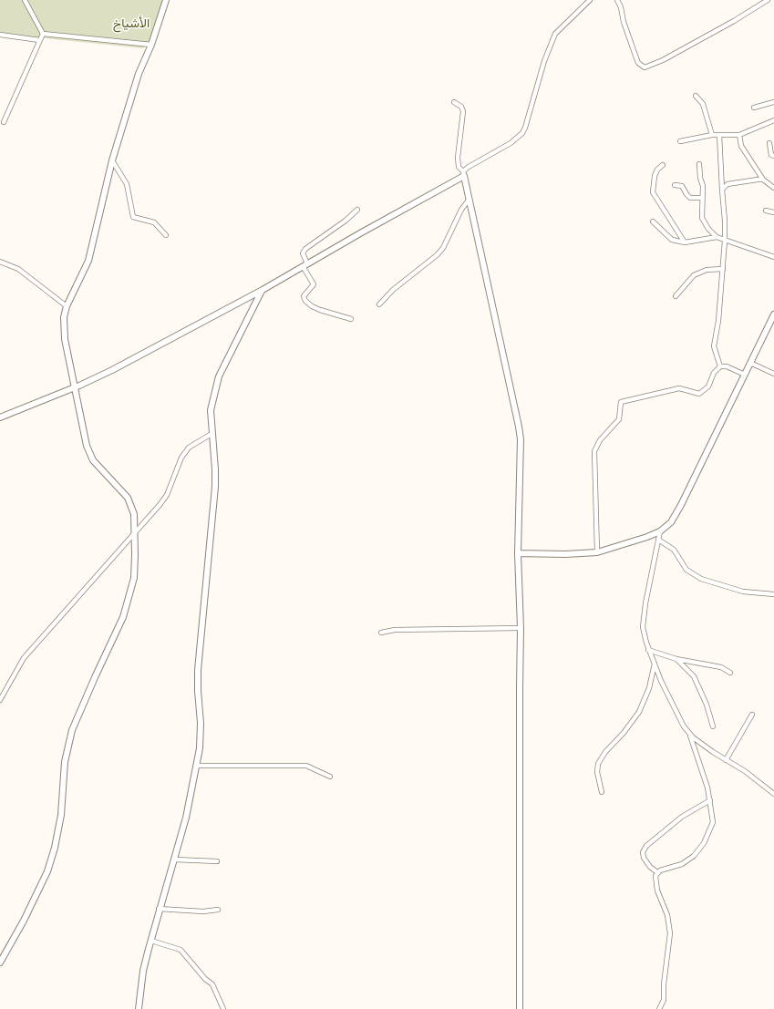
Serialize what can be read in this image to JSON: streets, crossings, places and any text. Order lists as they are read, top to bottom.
{
  "parks": ["الأشياخ"]
}
